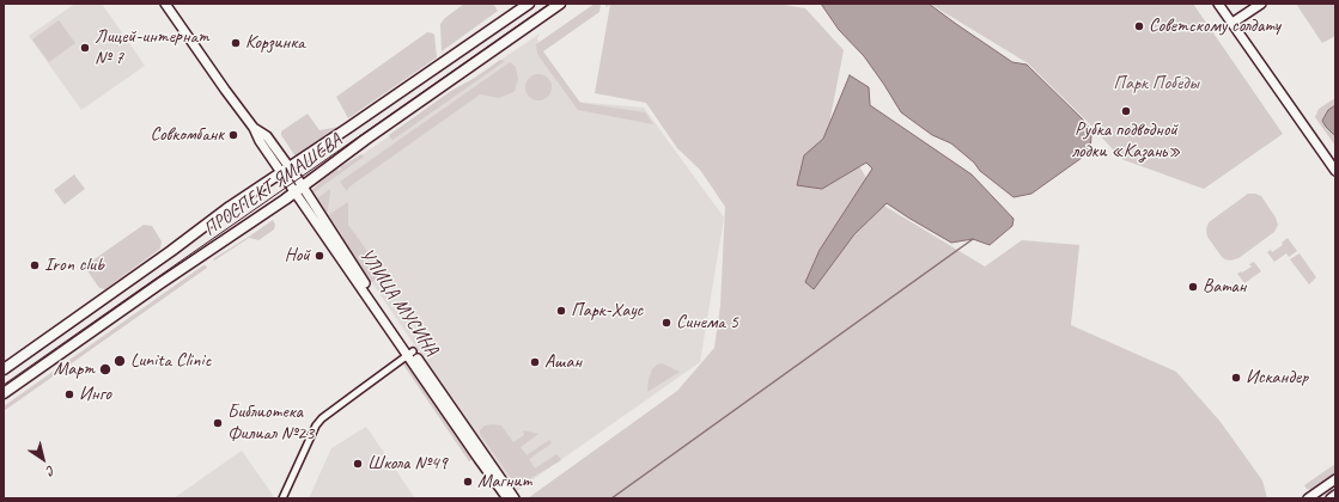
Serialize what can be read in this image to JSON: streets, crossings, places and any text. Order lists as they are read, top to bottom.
{
  "streets": {
    "main road": ["ПРОСПЕКТ ЯМАШЕВА"],
    "street": ["УЛИЦА МУСИНА"]
  },
  "crossings": [
    ["ПРОСПЕКТ ЯМАШЕВА", "УЛИЦА МУСИНА"]
  ],
  "parks": ["Парк Победы"],
  "places": [
    "Советскому солдату",
    "Корзинка",
    "Лицей-интернат № 7",
    "Рубка подводной лодки «Казань»",
    "Совкомбанк",
    "Ной",
    "Iron club",
    "Ватан",
    "Парк-Хаус",
    "Синема 5",
    "Lunita Clinic",
    "Ашан",
    "Март",
    "Искандер",
    "Инго",
    "Библиотека Филиал №23",
    "Школа №49",
    "Магнит"
  ],
  "north": "bottom right"
}
